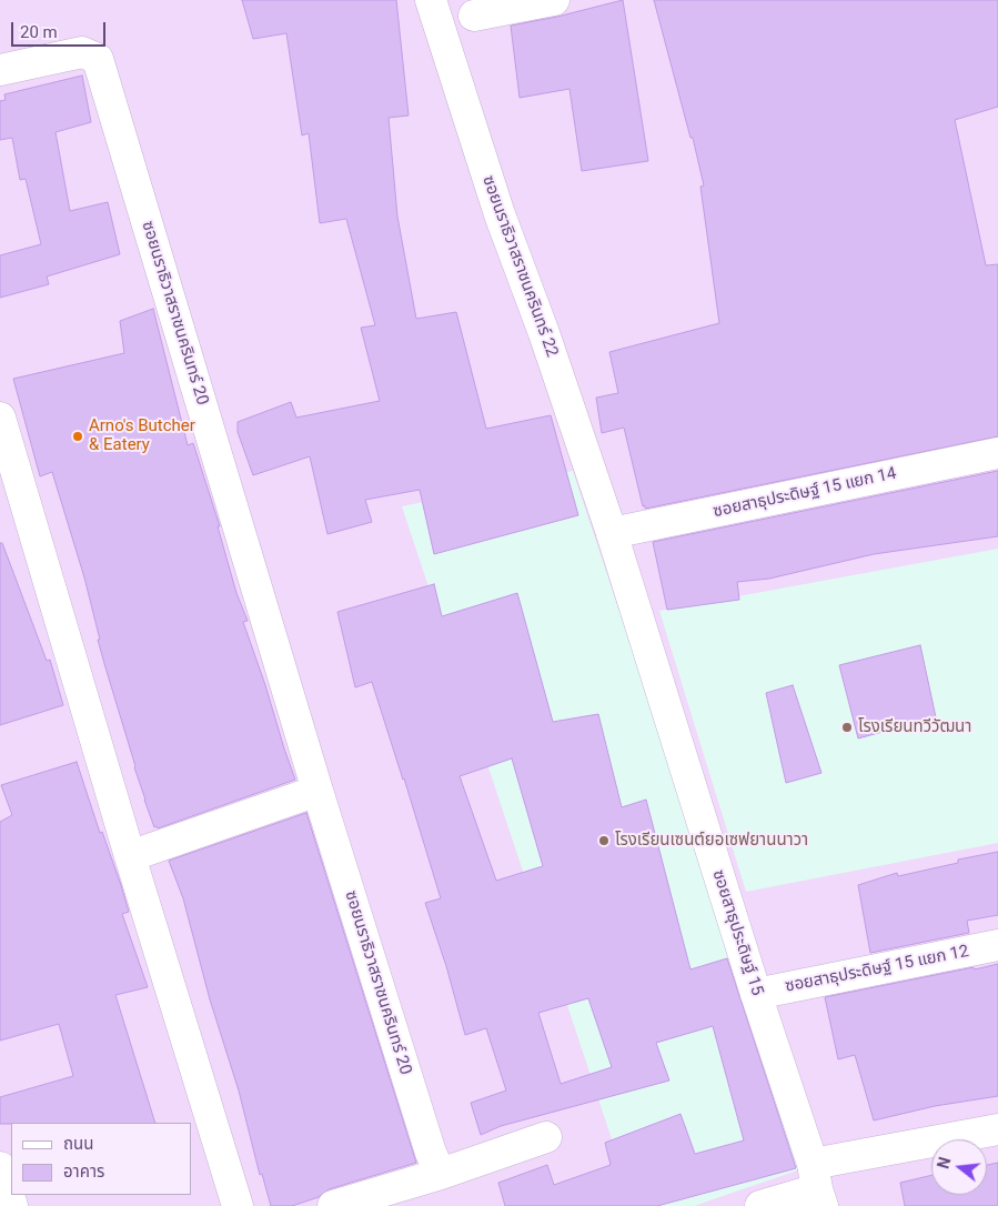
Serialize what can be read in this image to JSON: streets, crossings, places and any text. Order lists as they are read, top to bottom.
{
  "streets": {
    "street": [
      "ซอยนราธิวาสราชนครินทร์ 22",
      "ซอยนราธิวาสราชนครินทร์ 20",
      "ซอยสาธุประดิษฐ์ 15 แยก 14",
      "ซอยสาธุประดิษฐ์ 15",
      "ซอยสาธุประดิษฐ์ 15 แยก 12"
    ]
  },
  "crossings": [
    ["ซอยนราธิวาสราชนครินทร์ 22", "ซอยสาธุประดิษฐ์ 15 แยก 14"],
    ["ซอยนราธิวาสราชนครินทร์ 22", "ซอยสาธุประดิษฐ์ 15"],
    ["ซอยสาธุประดิษฐ์ 15 แยก 14", "ซอยสาธุประดิษฐ์ 15"],
    ["ซอยสาธุประดิษฐ์ 15", "ซอยสาธุประดิษฐ์ 15 แยก 12"]
  ],
  "places": ["Arno's Butcher & Eatery", "โรงเรียนทวีวัฒนา", "โรงเรียนเซนต์ยอเซฟยานนาวา"],
  "legend": ["ถนน", "อาคาร"],
  "scale_bar": "20 m",
  "north": "left"
}
